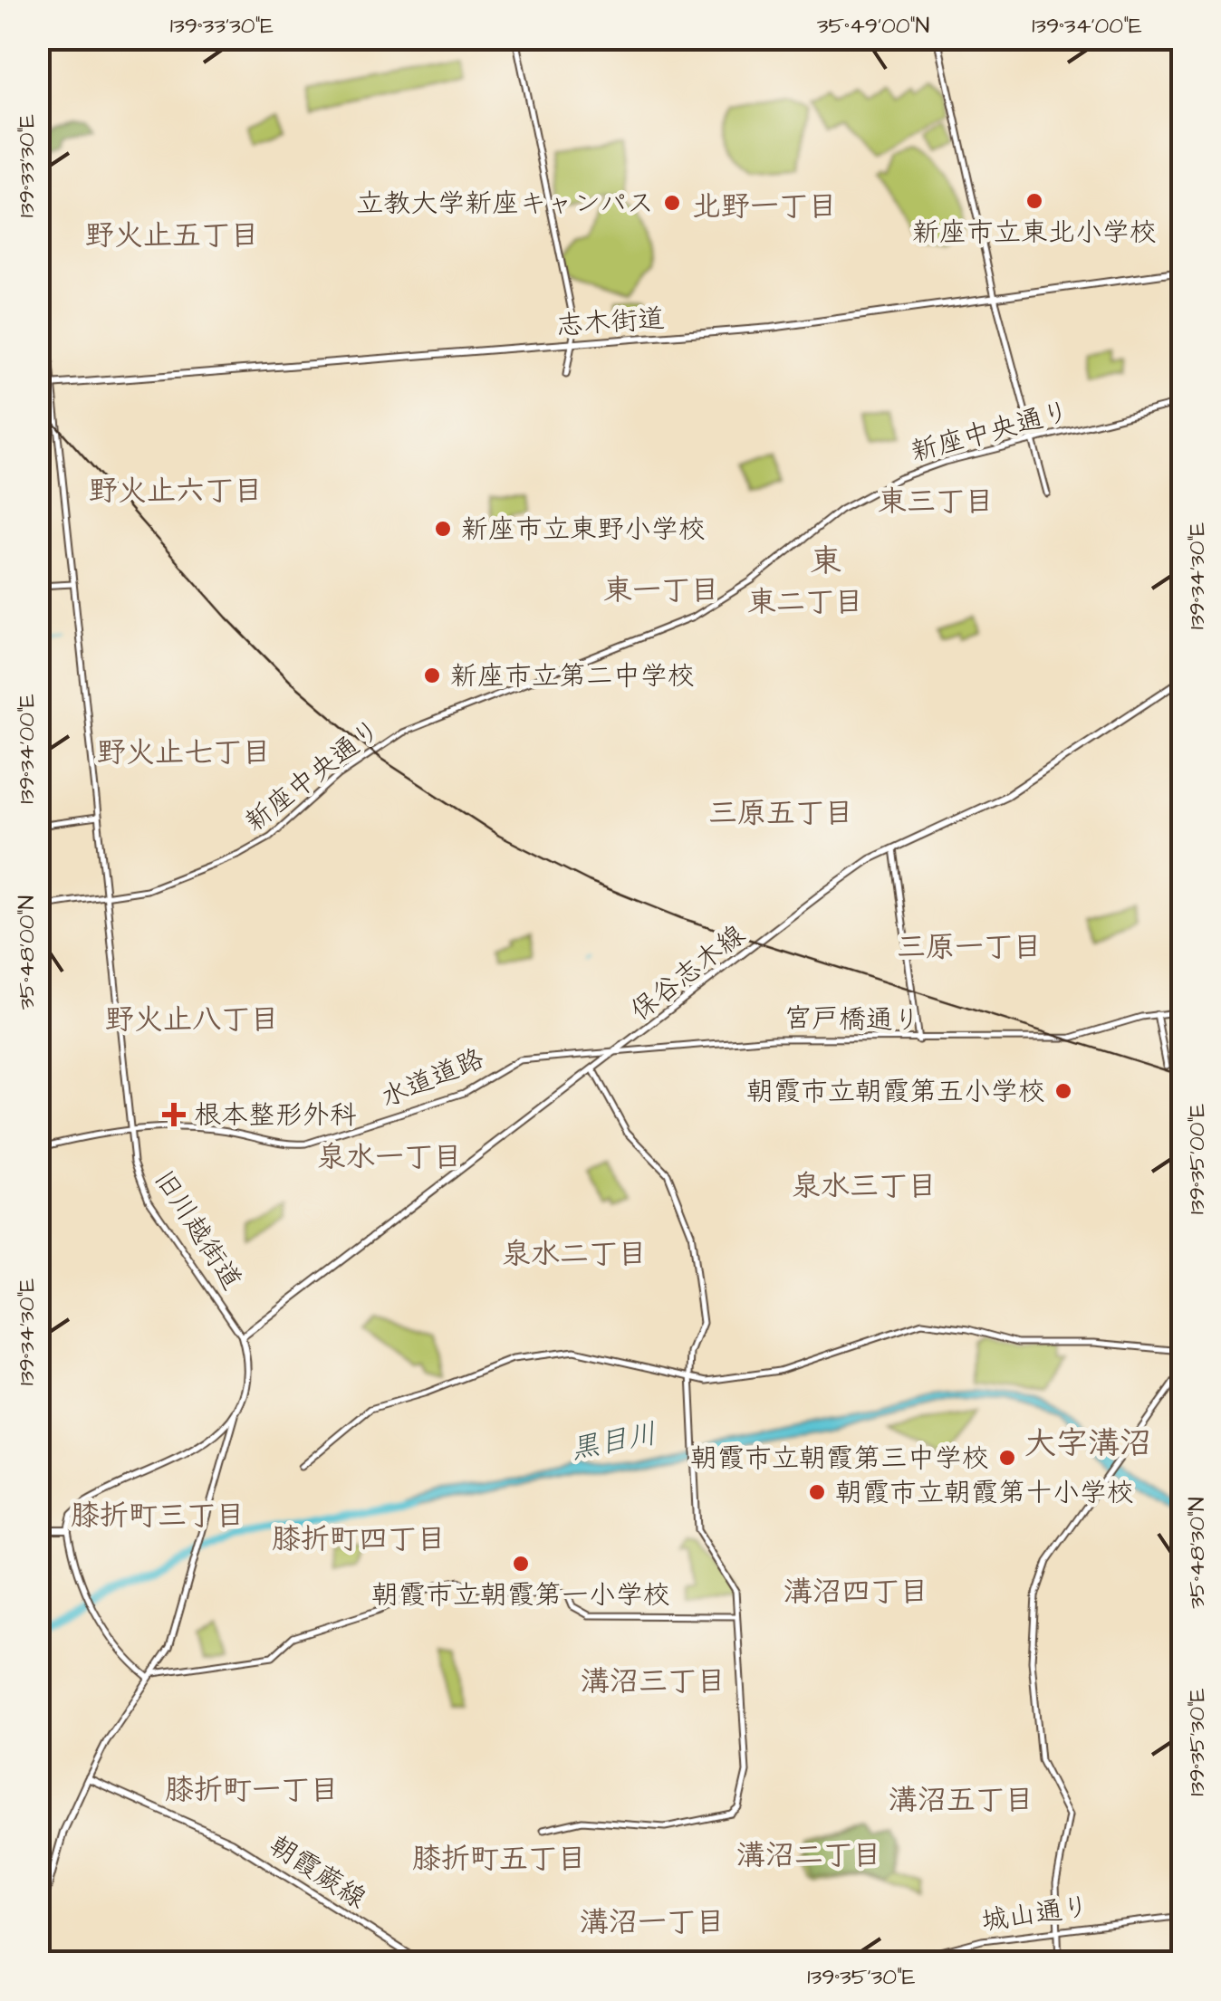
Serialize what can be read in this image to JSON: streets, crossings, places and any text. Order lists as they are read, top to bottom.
{
  "streets": {
    "main road": [
      "志木街道",
      "保谷志木線",
      "旧川越街道",
      "朝霞蕨線"
    ],
    "street": [
      "新座中央通り",
      "宮戸橋通り",
      "水道道路",
      "城山通り"
    ]
  },
  "crossings": [
    ["志木街道", "旧川越街道"],
    ["新座中央通り", "旧川越街道"],
    ["保谷志木線", "宮戸橋通り"],
    ["保谷志木線", "旧川越街道"],
    ["宮戸橋通り", "水道道路"],
    ["水道道路", "旧川越街道"],
    ["旧川越街道", "朝霞蕨線"]
  ],
  "districts": [
    "北野一丁目",
    "野火止五丁目",
    "野火止六丁目",
    "東三丁目",
    "東",
    "東一丁目",
    "東二丁目",
    "野火止七丁目",
    "三原五丁目",
    "三原一丁目",
    "野火止八丁目",
    "泉水一丁目",
    "泉水三丁目",
    "泉水二丁目",
    "大字溝沼",
    "膝折町三丁目",
    "膝折町四丁目",
    "溝沼四丁目",
    "溝沼三丁目",
    "膝折町一丁目",
    "溝沼五丁目",
    "溝沼二丁目",
    "膝折町五丁目",
    "溝沼一丁目"
  ],
  "water": ["黒目川"],
  "places": {
    "other": [
      "新座市立東北小学校",
      "立教大学新座キャンパス",
      "新座市立東野小学校",
      "新座市立第二中学校",
      "朝霞市立朝霞第五小学校",
      "朝霞市立朝霞第三中学校",
      "朝霞市立朝霞第十小学校",
      "朝霞市立朝霞第一小学校"
    ],
    "health": ["根本整形外科"]
  },
  "coordinates": [
    "139°33'30\"E",
    "35°49'00\"N",
    "139°34'00\"E",
    "139°34'30\"E",
    "35°48'00\"N",
    "139°35'00\"E",
    "35°48'30\"N",
    "139°35'30\"E"
  ]
}
